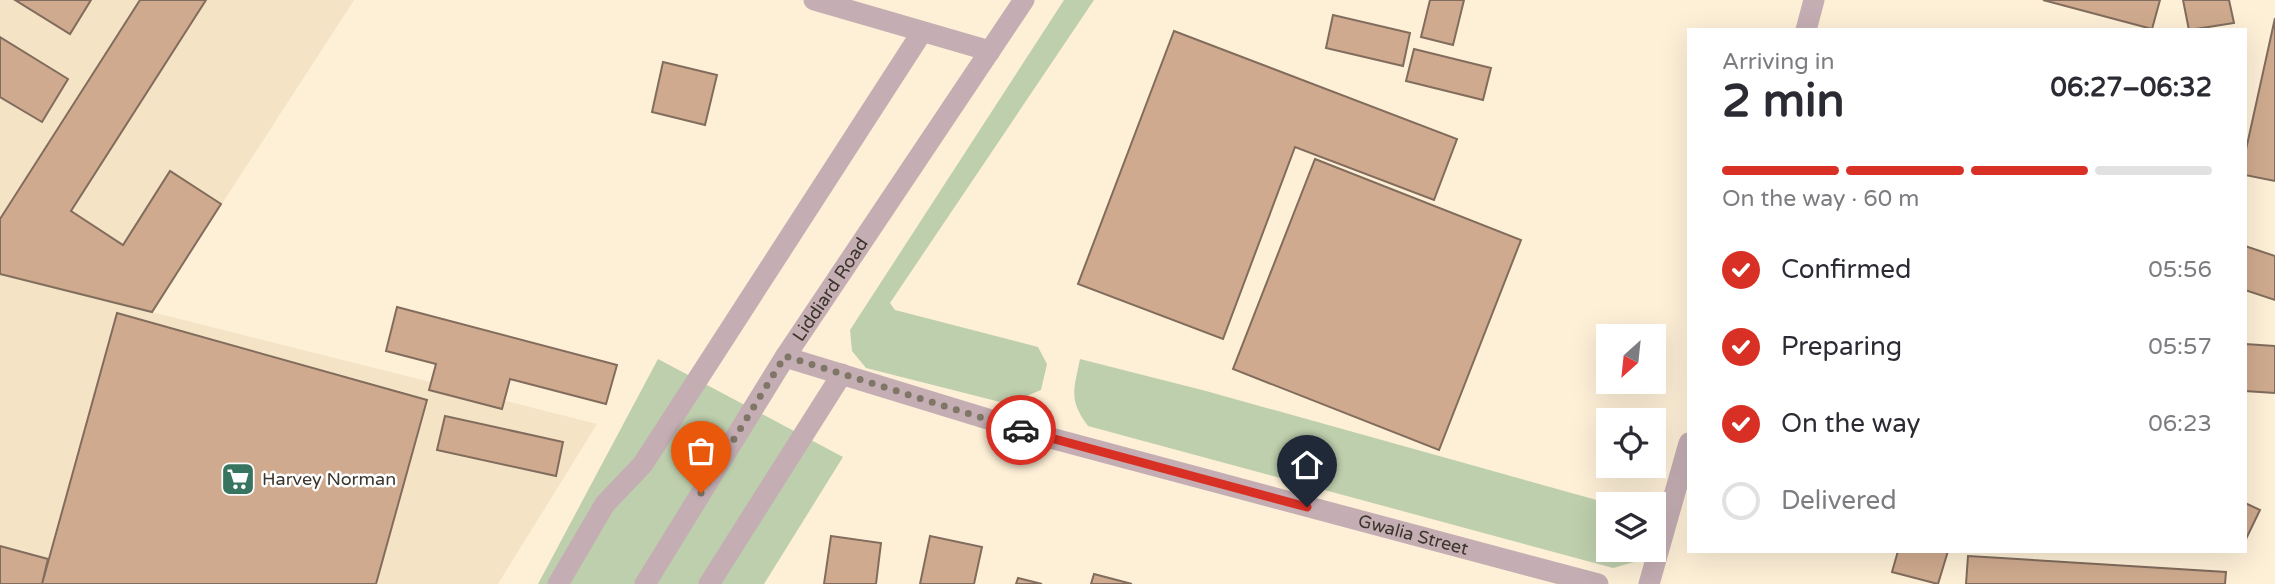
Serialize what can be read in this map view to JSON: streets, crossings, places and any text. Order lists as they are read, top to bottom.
{
  "streets": {
    "street": ["Liddiard Road", "Gwalia Street"]
  },
  "crossings": [
    ["Liddiard Road", "Gwalia Street"]
  ],
  "places": {
    "supermarket": ["Harvey Norman"]
  },
  "north": "bottom left",
  "page": {
    "heading": ["2 min", "Arriving in", "06:27–06:32"],
    "bar": "On the way · 60 m",
    "list": [
      ["Confirmed", "05:56"],
      ["Preparing", "05:57"],
      ["On the way", "06:23"],
      "Delivered"
    ]
  }
}
